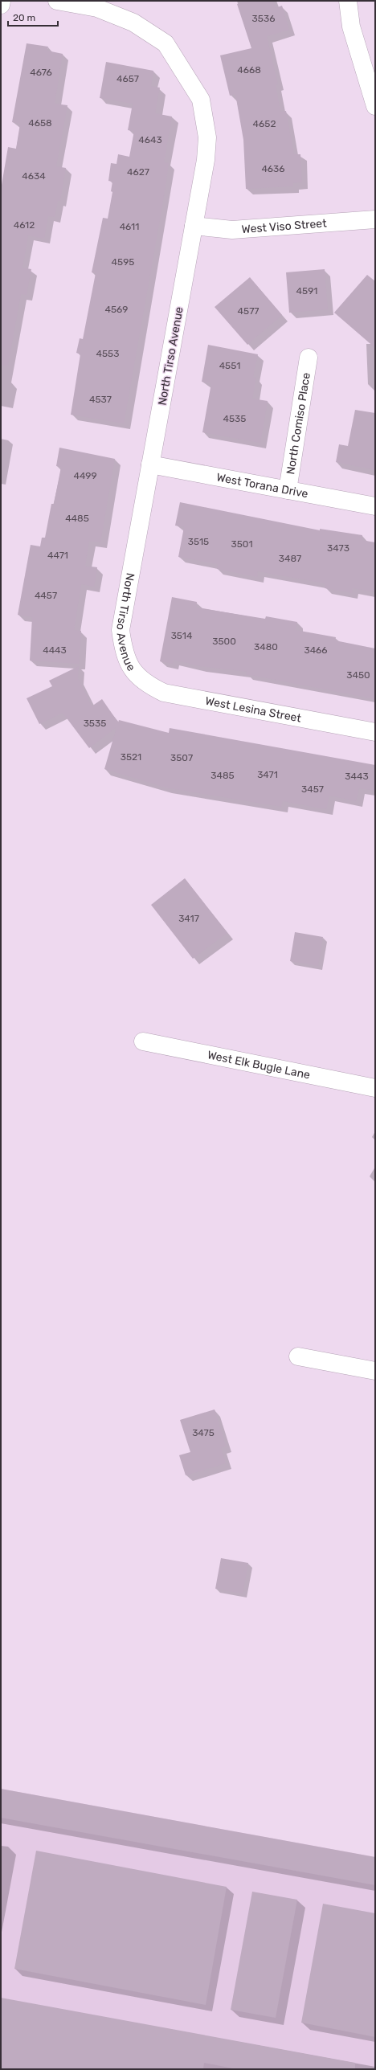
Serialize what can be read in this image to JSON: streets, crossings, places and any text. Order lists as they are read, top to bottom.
{
  "streets": {
    "street": [
      "West Viso Street",
      "North Tirso Avenue",
      "North Comiso Place",
      "West Torana Drive",
      "West Lesina Street",
      "West Elk Bugle Lane"
    ]
  },
  "crossings": [
    ["West Viso Street", "North Tirso Avenue"],
    ["North Tirso Avenue", "West Torana Drive"],
    ["North Tirso Avenue", "West Lesina Street"],
    ["North Comiso Place", "West Torana Drive"]
  ],
  "house_numbers": [
    "3536",
    "4668",
    "4676",
    "4657",
    "4658",
    "4652",
    "4643",
    "4636",
    "4627",
    "4634",
    "4612",
    "4611",
    "4595",
    "4591",
    "4569",
    "4577",
    "4553",
    "4551",
    "4537",
    "4535",
    "4499",
    "4485",
    "3515",
    "3501",
    "3473",
    "4471",
    "3487",
    "4457",
    "3514",
    "3500",
    "3480",
    "4443",
    "3466",
    "3450",
    "3535",
    "3521",
    "3507",
    "3471",
    "3485",
    "3443",
    "3457",
    "3417",
    "3475"
  ],
  "scale_bar": "20 m"
}
